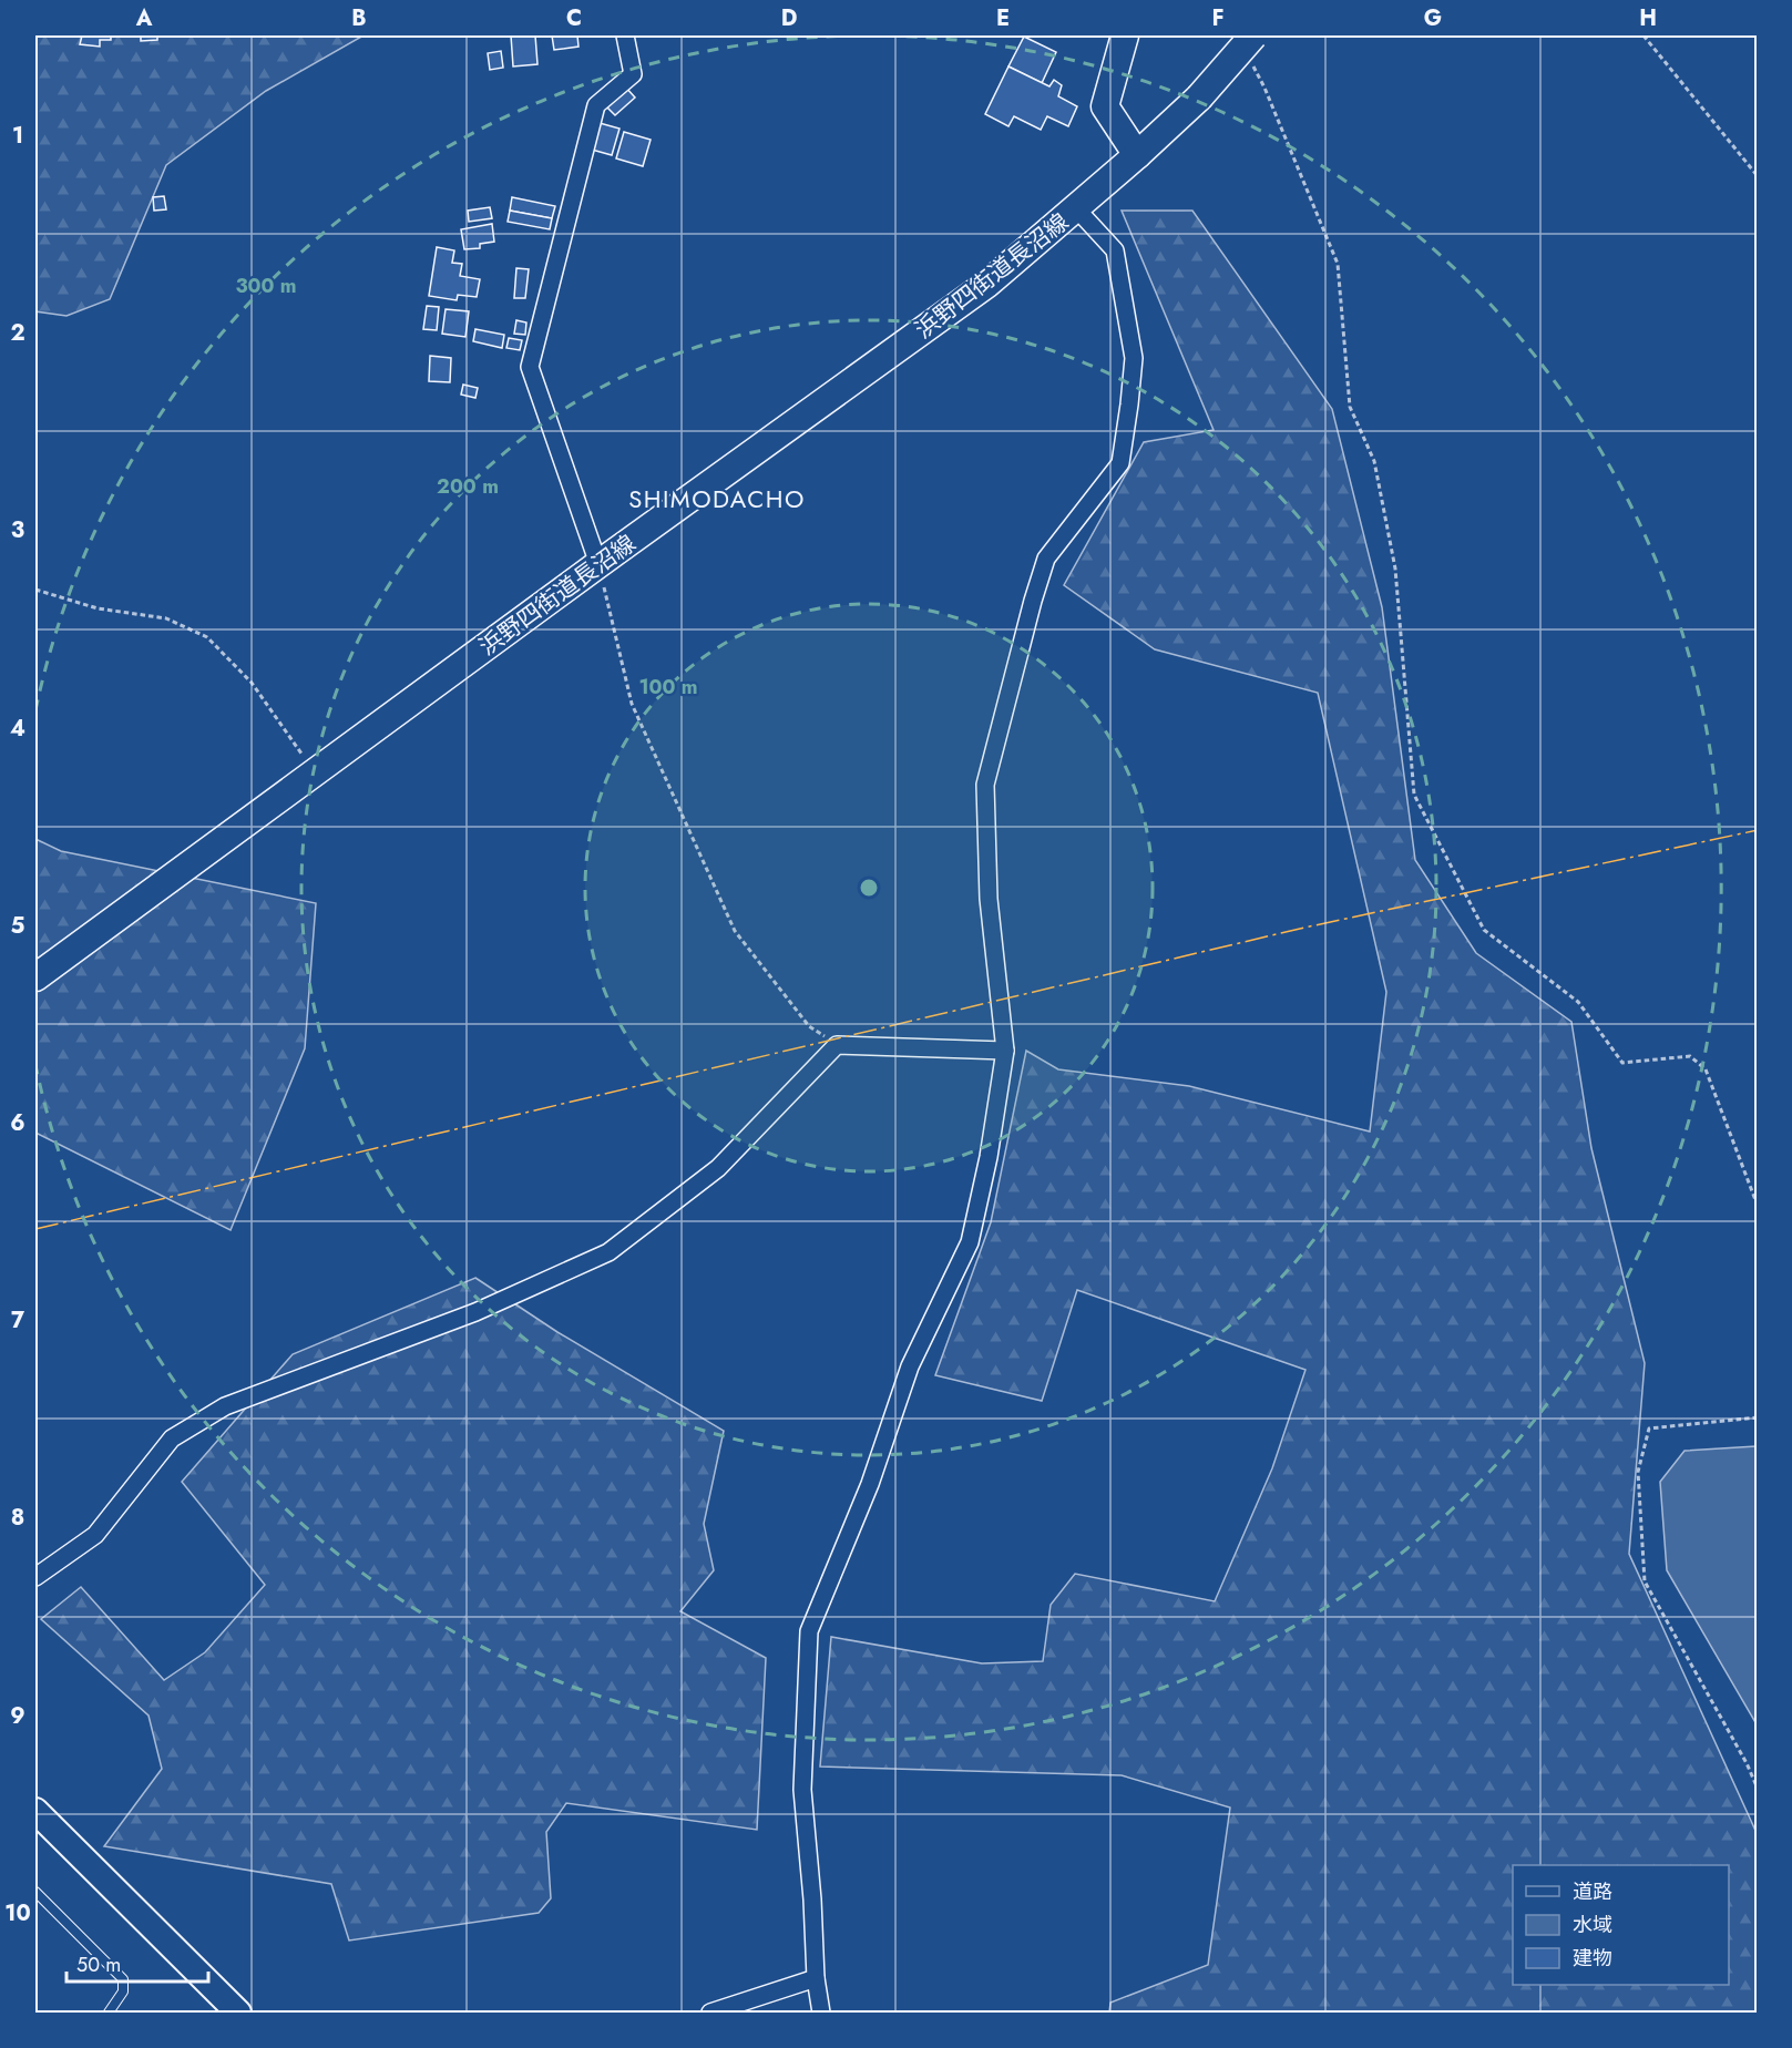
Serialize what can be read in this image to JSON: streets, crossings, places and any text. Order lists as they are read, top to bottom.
{
  "streets": {
    "main road": ["浜野四街道長沼線"]
  },
  "districts": ["SHIMODACHO"],
  "legend": ["道路", "水域", "建物"],
  "scale_bar": "50 m",
  "grid": {
    "columns": [
      "A",
      "B",
      "C",
      "D",
      "E",
      "F",
      "G",
      "H"
    ],
    "rows": [
      "1",
      "2",
      "3",
      "4",
      "5",
      "6",
      "7",
      "8",
      "9",
      "10"
    ]
  },
  "rings": ["300 m", "200 m", "100 m"]
}
